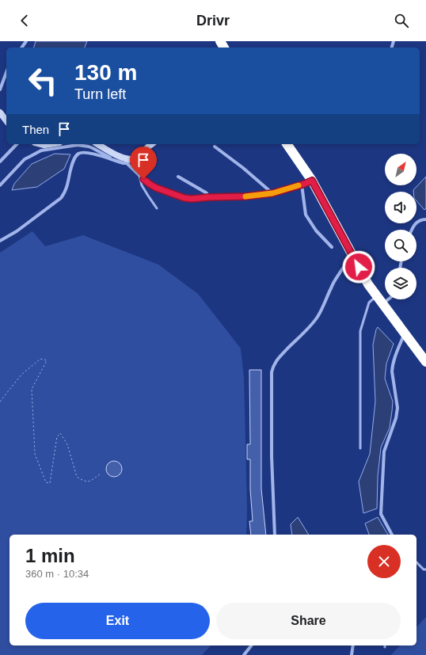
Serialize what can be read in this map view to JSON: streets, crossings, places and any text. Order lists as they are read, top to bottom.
{
  "north": "top right",
  "page": {
    "header": "Drivr",
    "turn": ["130 m", "Turn left"],
    "then": "Then",
    "heading": ["1 min", "360 m · 10:34"],
    "buttons": ["Exit", "Share"]
  }
}
